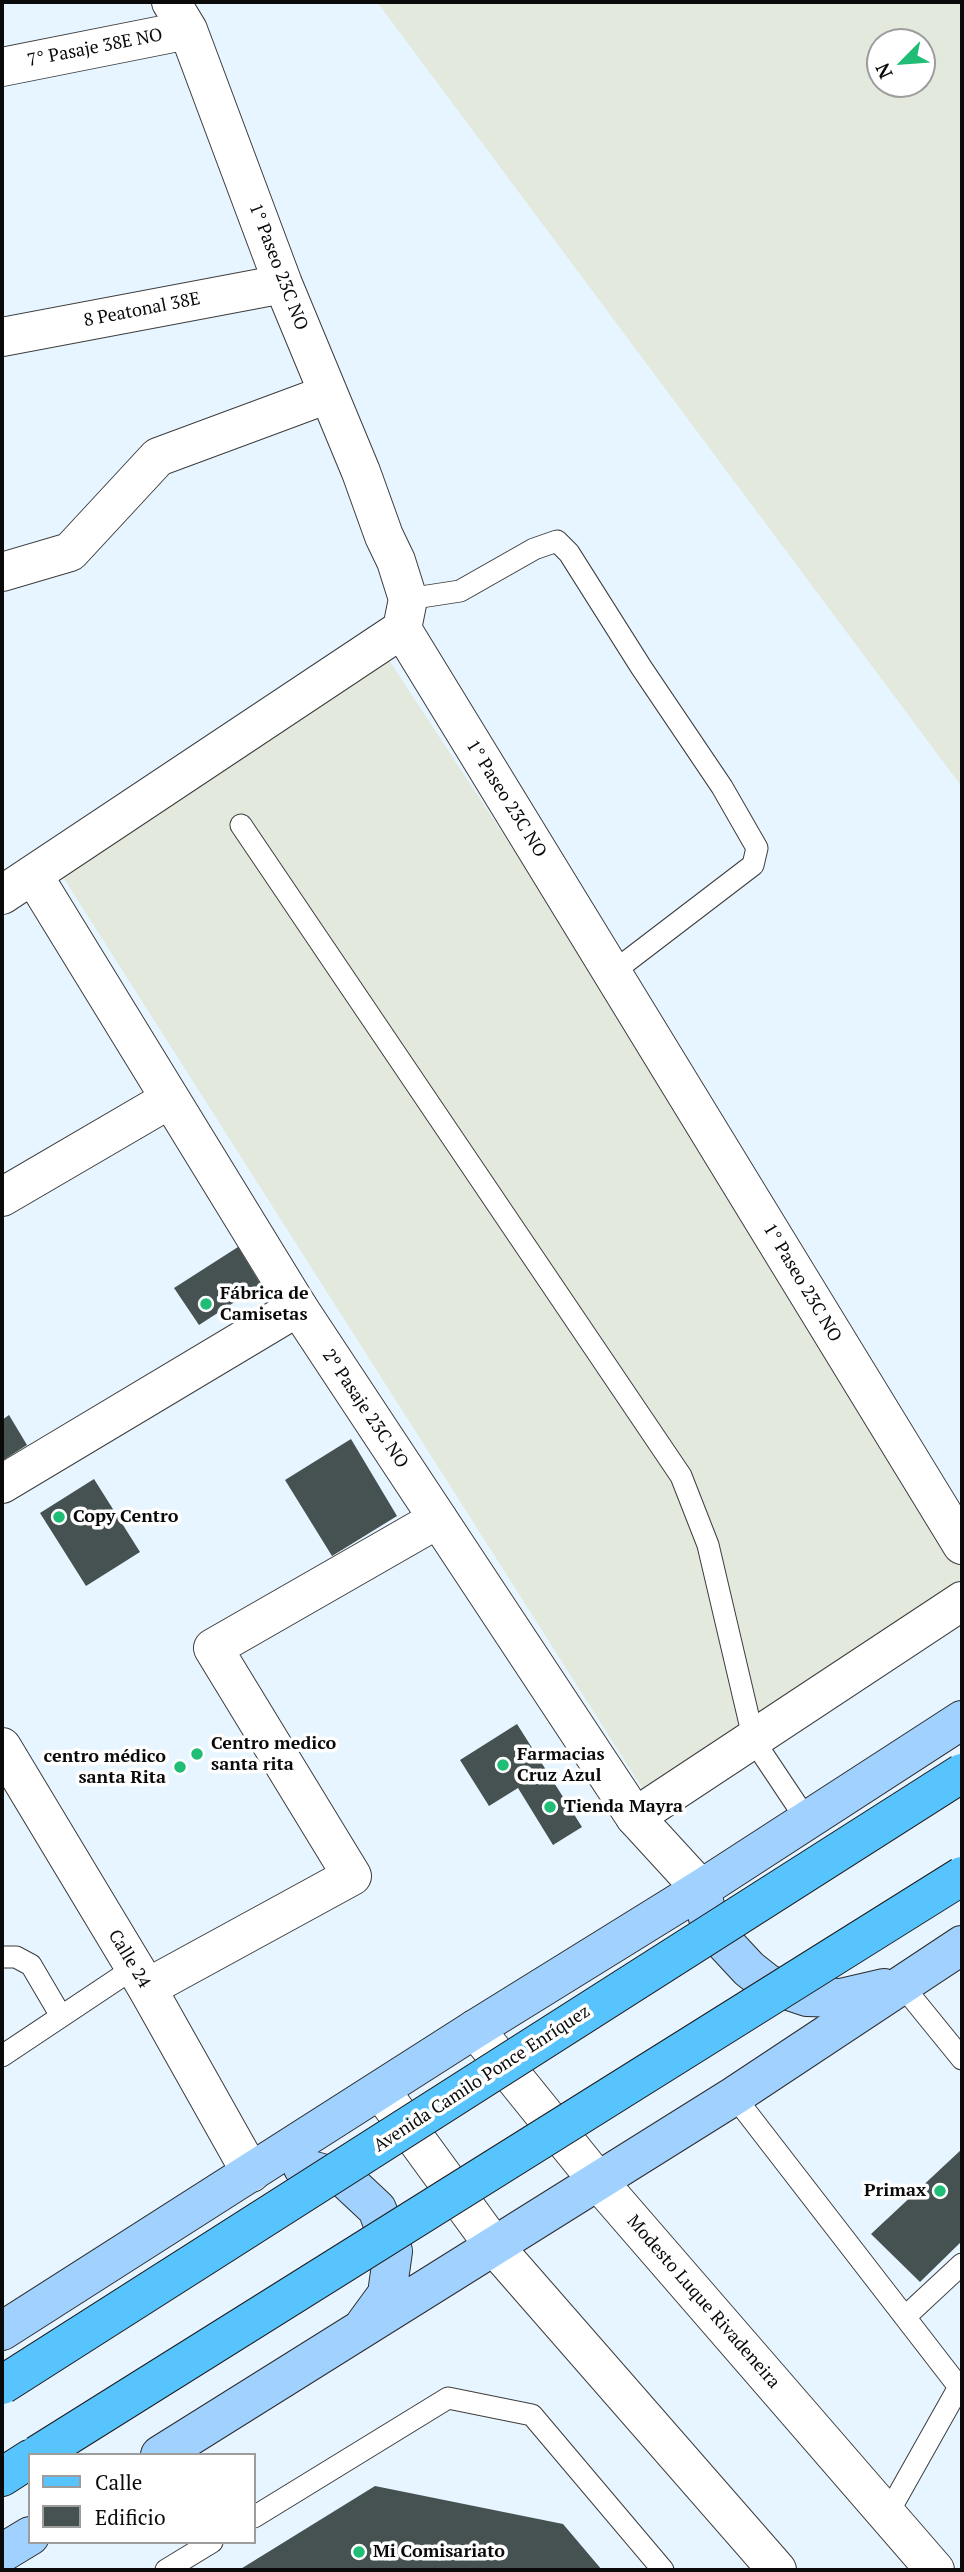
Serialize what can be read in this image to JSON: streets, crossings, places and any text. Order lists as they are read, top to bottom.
{
  "streets": {
    "main road": ["Avenida Camilo Ponce Enríquez"],
    "street": [
      "7° Pasaje 38E NO",
      "1° Paseo 23C NO",
      "8 Peatonal 38E",
      "2º Pasaje 23C NO",
      "Calle 24",
      "Modesto Luque Rivadeneira"
    ]
  },
  "crossings": [
    ["7° Pasaje 38E NO", "1° Paseo 23C NO"],
    ["1° Paseo 23C NO", "8 Peatonal 38E"]
  ],
  "places": [
    "Fábrica de Camisetas",
    "Copy Centro",
    "Centro medico santa rita",
    "Farmacias Cruz Azul",
    "centro médico santa Rita",
    "Tienda Mayra",
    "Primax",
    "Mi Comisariato"
  ],
  "legend": ["Calle", "Edificio"],
  "north": "bottom left"
}
